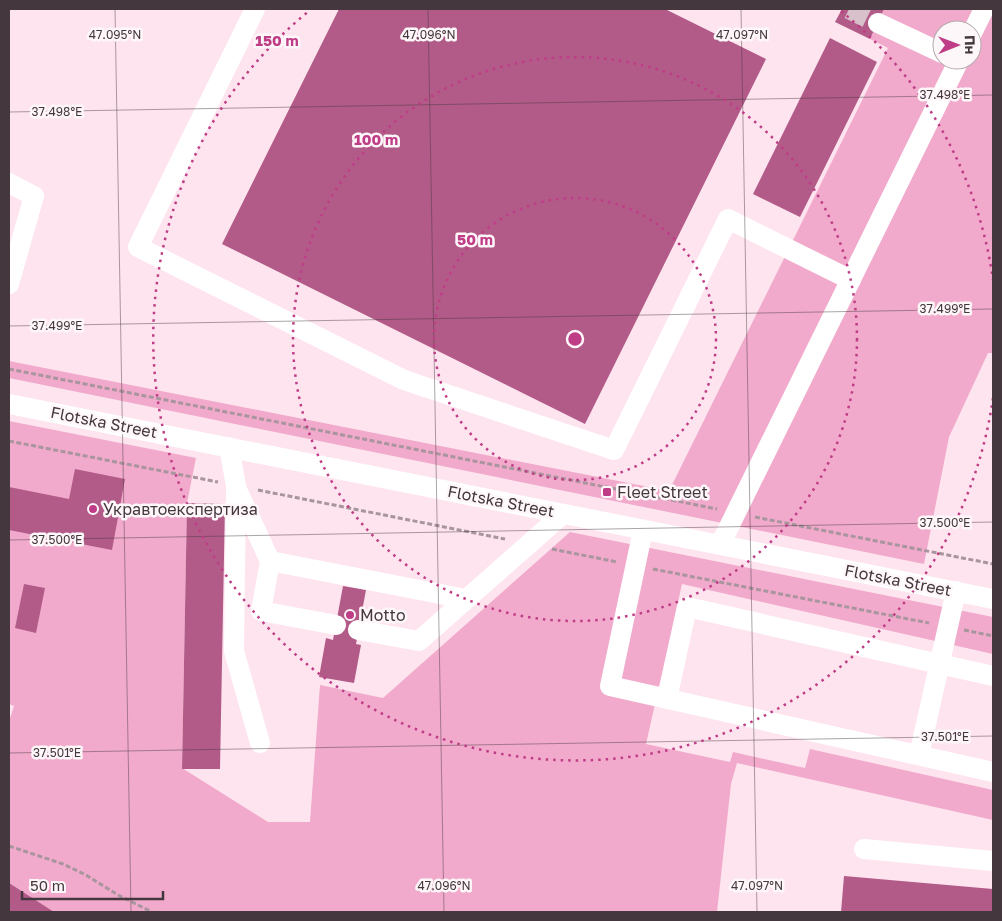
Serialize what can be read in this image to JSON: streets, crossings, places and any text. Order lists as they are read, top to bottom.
{
  "streets": {
    "street": ["Flotska Street"]
  },
  "places": {
    "transit": ["Fleet Street"],
    "other": ["Укравтоекспертиза", "Motto"]
  },
  "scale_bar": "50 m",
  "north": "right",
  "coordinates": [
    "47.095°N",
    "47.096°N",
    "47.097°N",
    "37.498°E",
    "37.499°E",
    "37.500°E",
    "37.501°E"
  ],
  "rings": ["150 m", "100 m", "50 m"]
}
